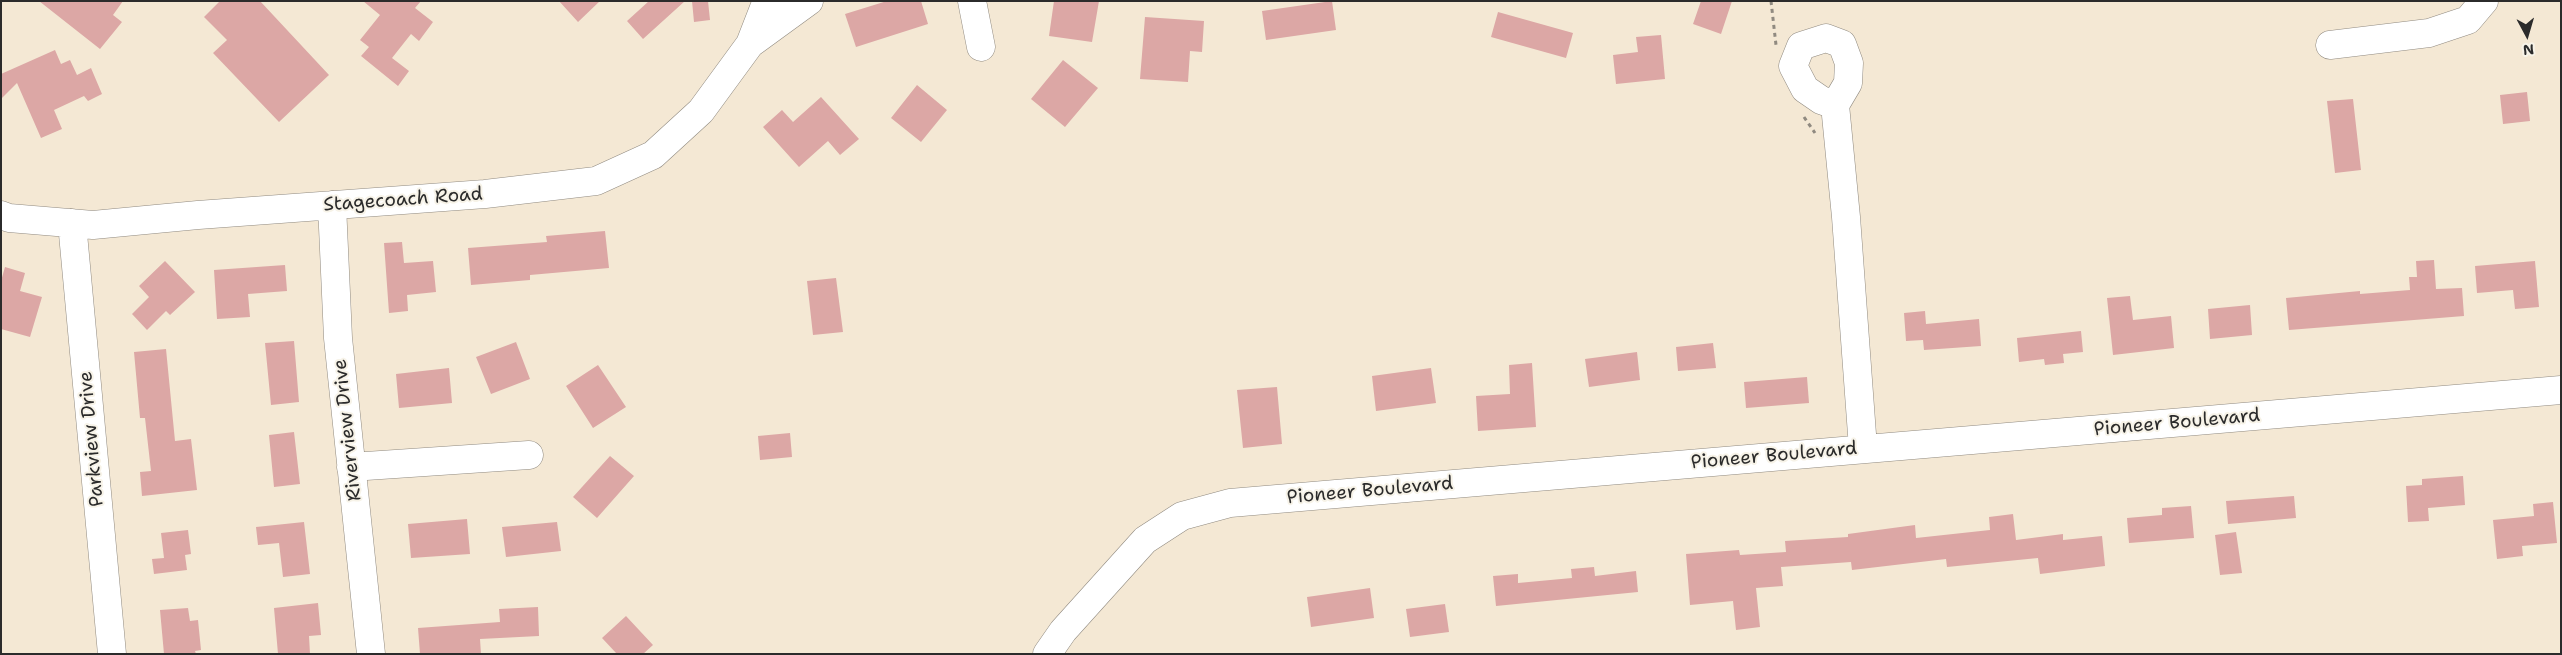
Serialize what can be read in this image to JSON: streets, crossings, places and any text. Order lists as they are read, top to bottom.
{
  "streets": {
    "street": [
      "Stagecoach Road",
      "Pioneer Boulevard",
      "Riverview Drive",
      "Parkview Drive"
    ]
  },
  "crossings": [
    ["Stagecoach Road", "Riverview Drive"],
    ["Stagecoach Road", "Parkview Drive"]
  ],
  "north": "bottom"
}
